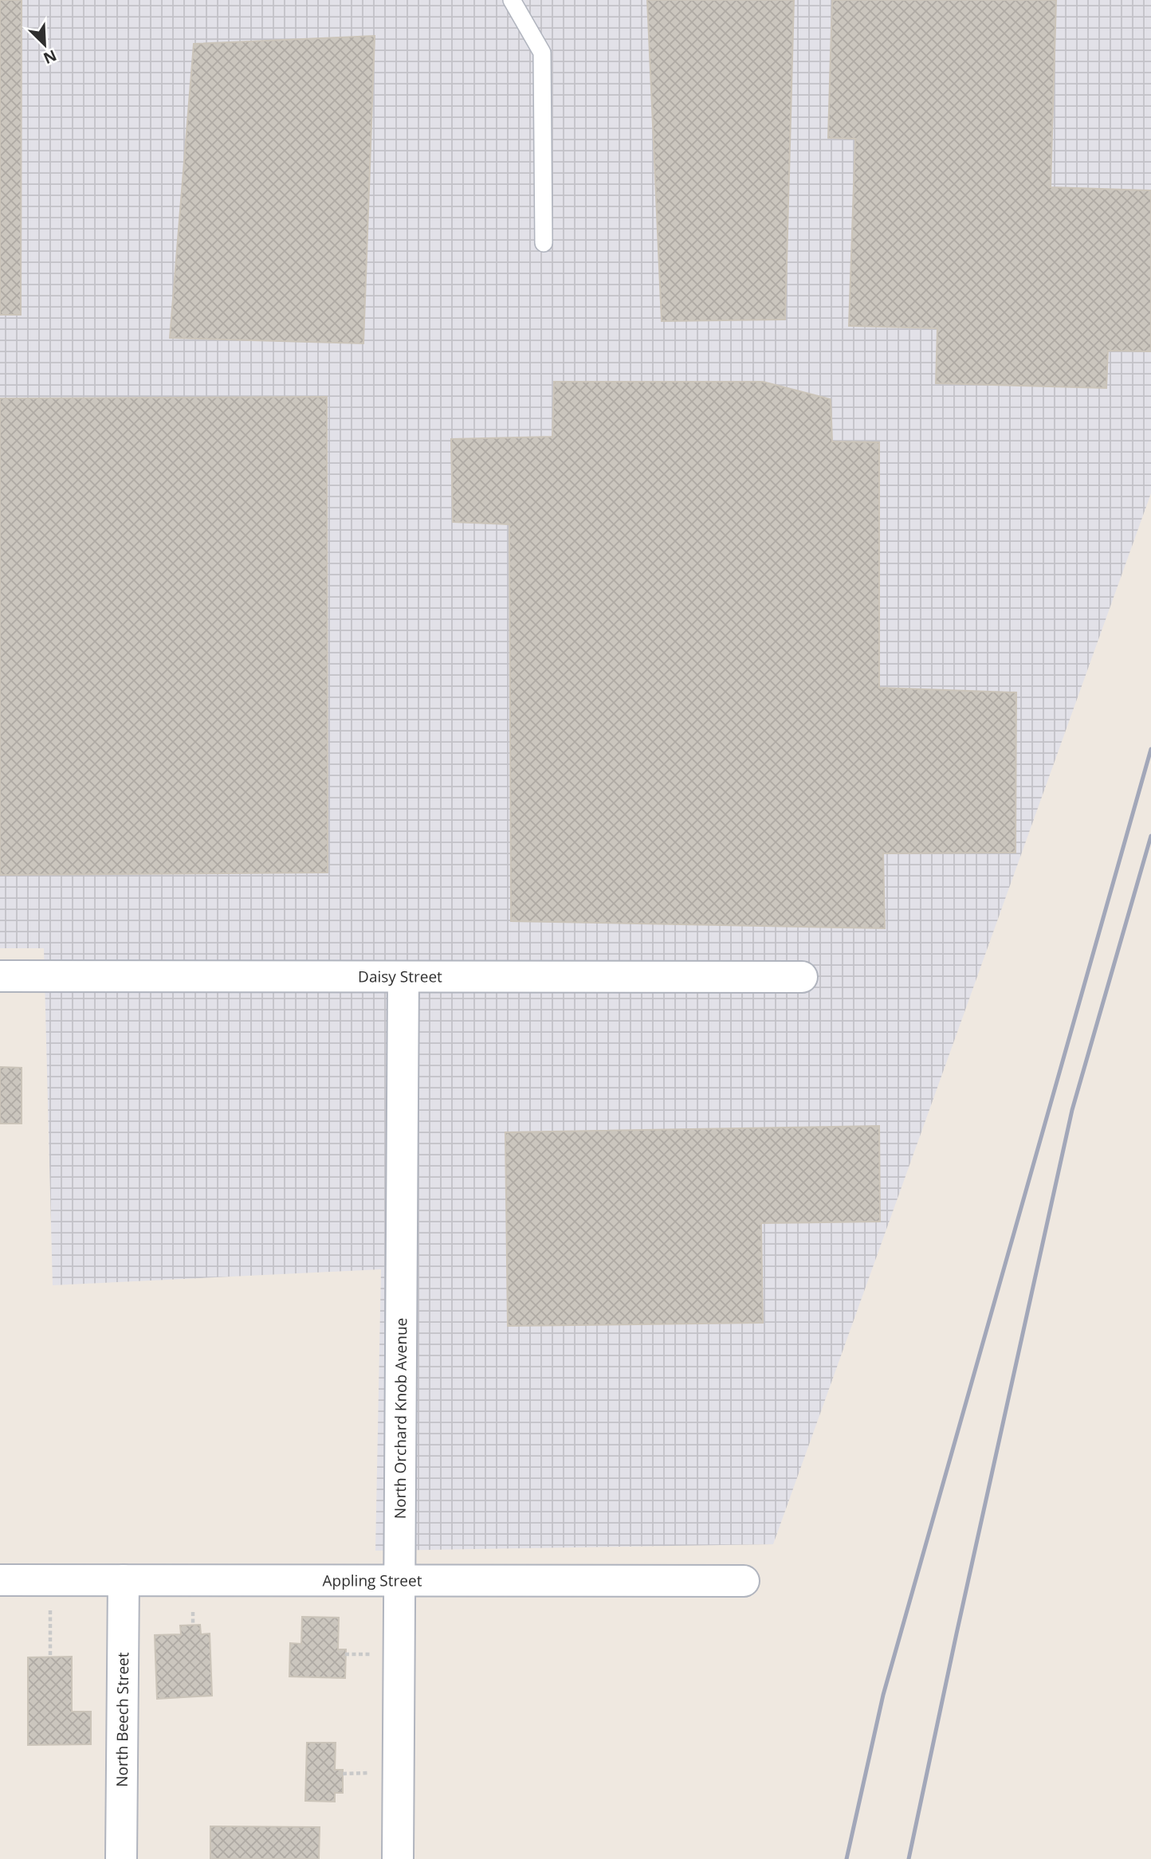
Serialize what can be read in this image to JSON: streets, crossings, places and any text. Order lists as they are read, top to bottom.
{
  "streets": {
    "street": [
      "Daisy Street",
      "North Orchard Knob Avenue",
      "Appling Street",
      "North Beech Street"
    ]
  },
  "crossings": [
    ["Daisy Street", "North Orchard Knob Avenue"],
    ["North Orchard Knob Avenue", "Appling Street"],
    ["Appling Street", "North Beech Street"]
  ],
  "north": "bottom right"
}
